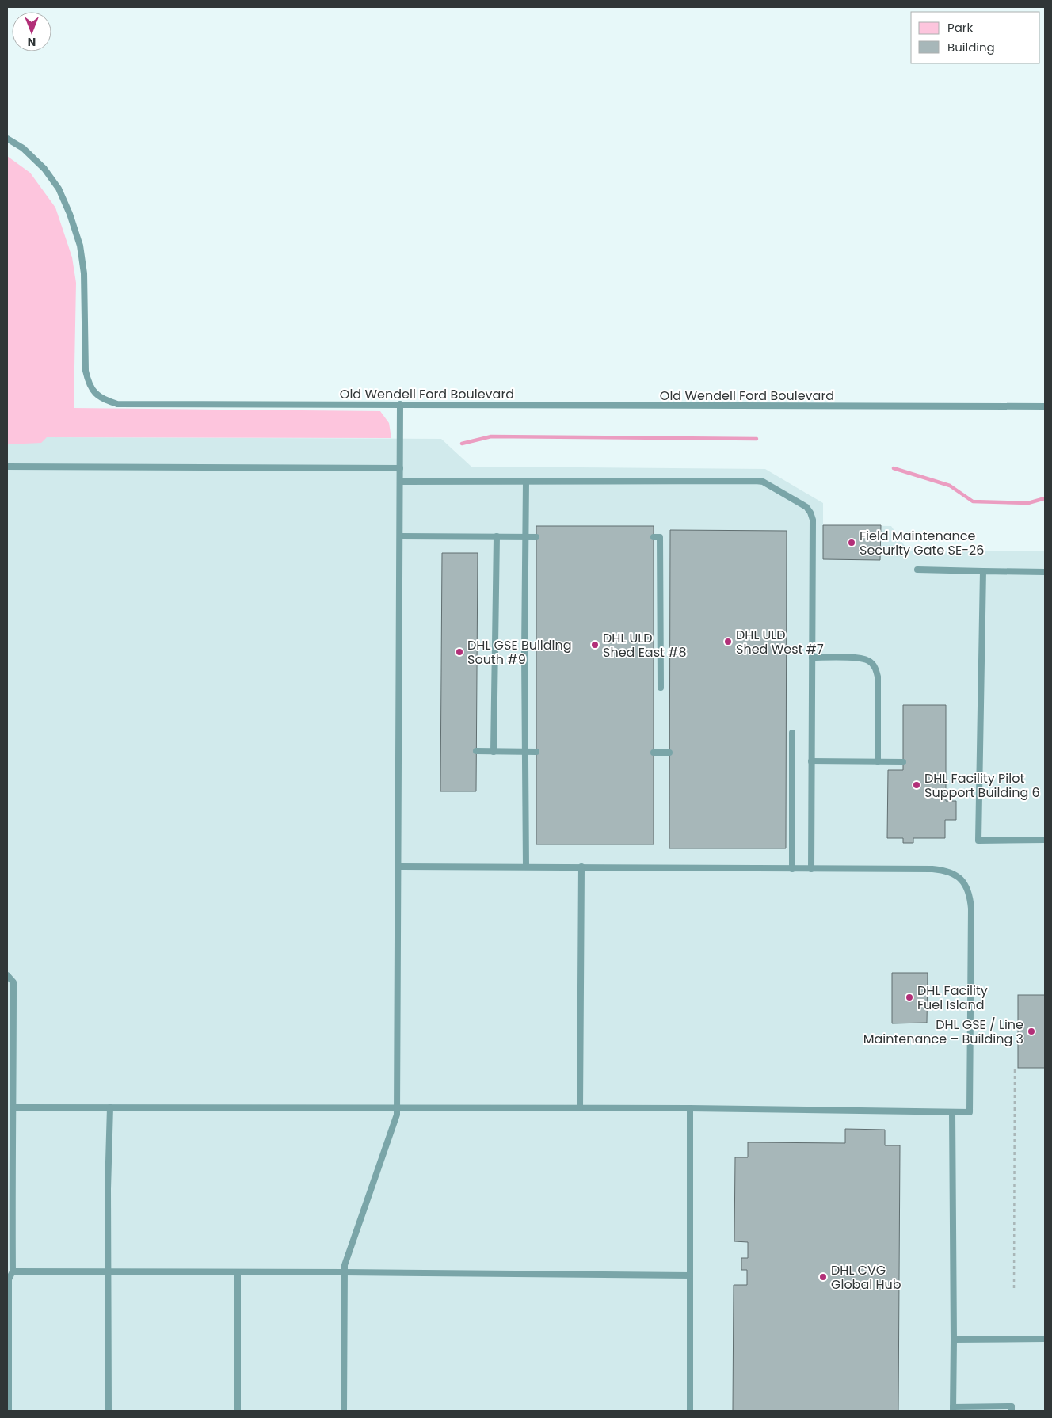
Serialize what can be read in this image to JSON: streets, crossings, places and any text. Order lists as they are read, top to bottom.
{
  "streets": {
    "lane": ["Old Wendell Ford Boulevard"]
  },
  "places": [
    "Field Maintenance Security Gate SE-26",
    "DHL ULD Shed West #7",
    "DHL ULD Shed East #8",
    "DHL GSE Building South #9",
    "DHL Facility Pilot Support Building 6",
    "DHL Facility Fuel Island",
    "DHL GSE / Line Maintenance – Building 3",
    "DHL CVG Global Hub"
  ],
  "legend": ["Park", "Building"],
  "north": "bottom"
}
